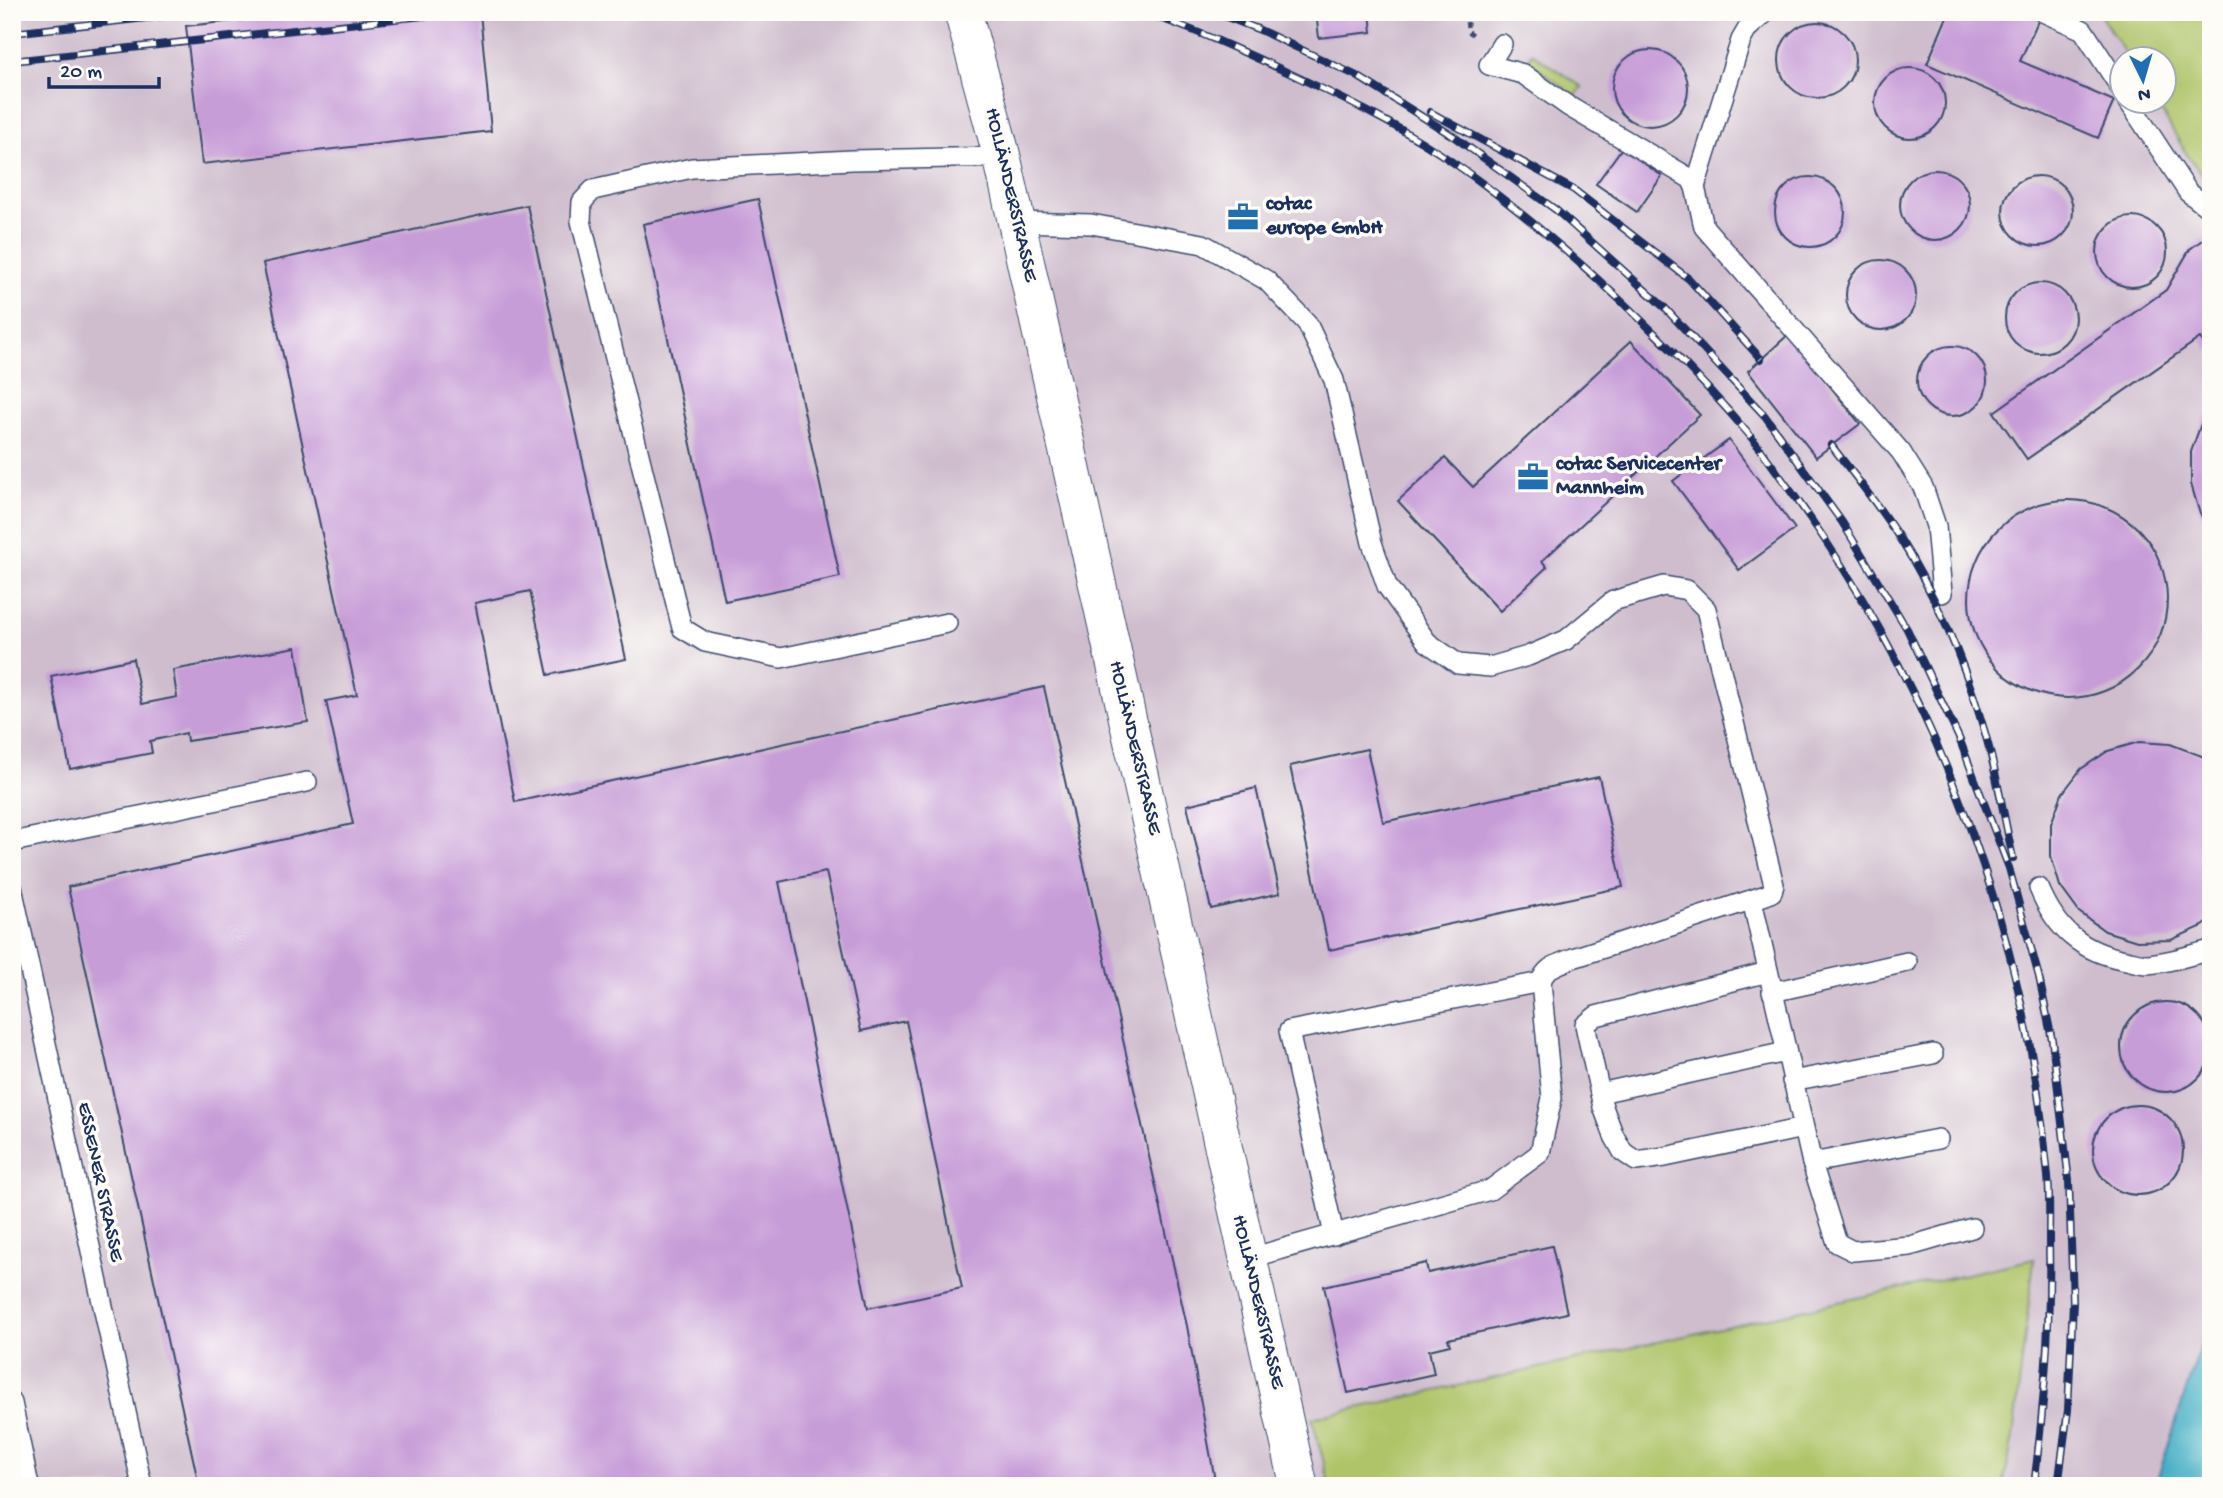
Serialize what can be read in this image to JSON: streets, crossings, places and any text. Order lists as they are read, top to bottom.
{
  "streets": {
    "street": ["HOLLÄNDERSTRASSE"],
    "lane": ["ESSENER STRASSE"]
  },
  "places": {
    "office": ["cotac europe GmbH", "cotac Servicecenter Mannheim"]
  },
  "scale_bar": "20 m",
  "north": "bottom"
}
